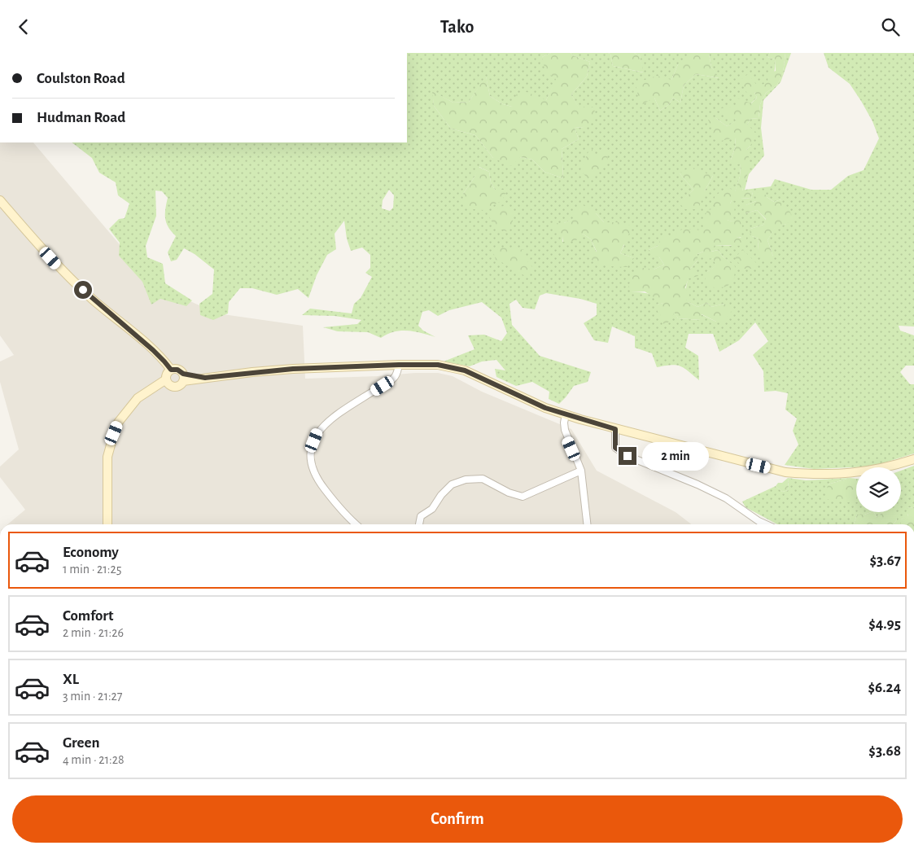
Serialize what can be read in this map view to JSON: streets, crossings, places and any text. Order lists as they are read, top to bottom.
{
  "page": {
    "header": "Tako",
    "banner": ["Coulston Road", "Hudman Road"],
    "bubble": "2 min",
    "list": [
      {
        "name": "Economy",
        "note": "1 min · 21:25",
        "value": "$3.67"
      },
      {
        "name": "Comfort",
        "note": "2 min · 21:26",
        "value": "$4.95"
      },
      {
        "name": "XL",
        "note": "3 min · 21:27",
        "value": "$6.24"
      },
      {
        "name": "Green",
        "note": "4 min · 21:28",
        "value": "$3.68"
      }
    ],
    "buttons": "Confirm"
  }
}
